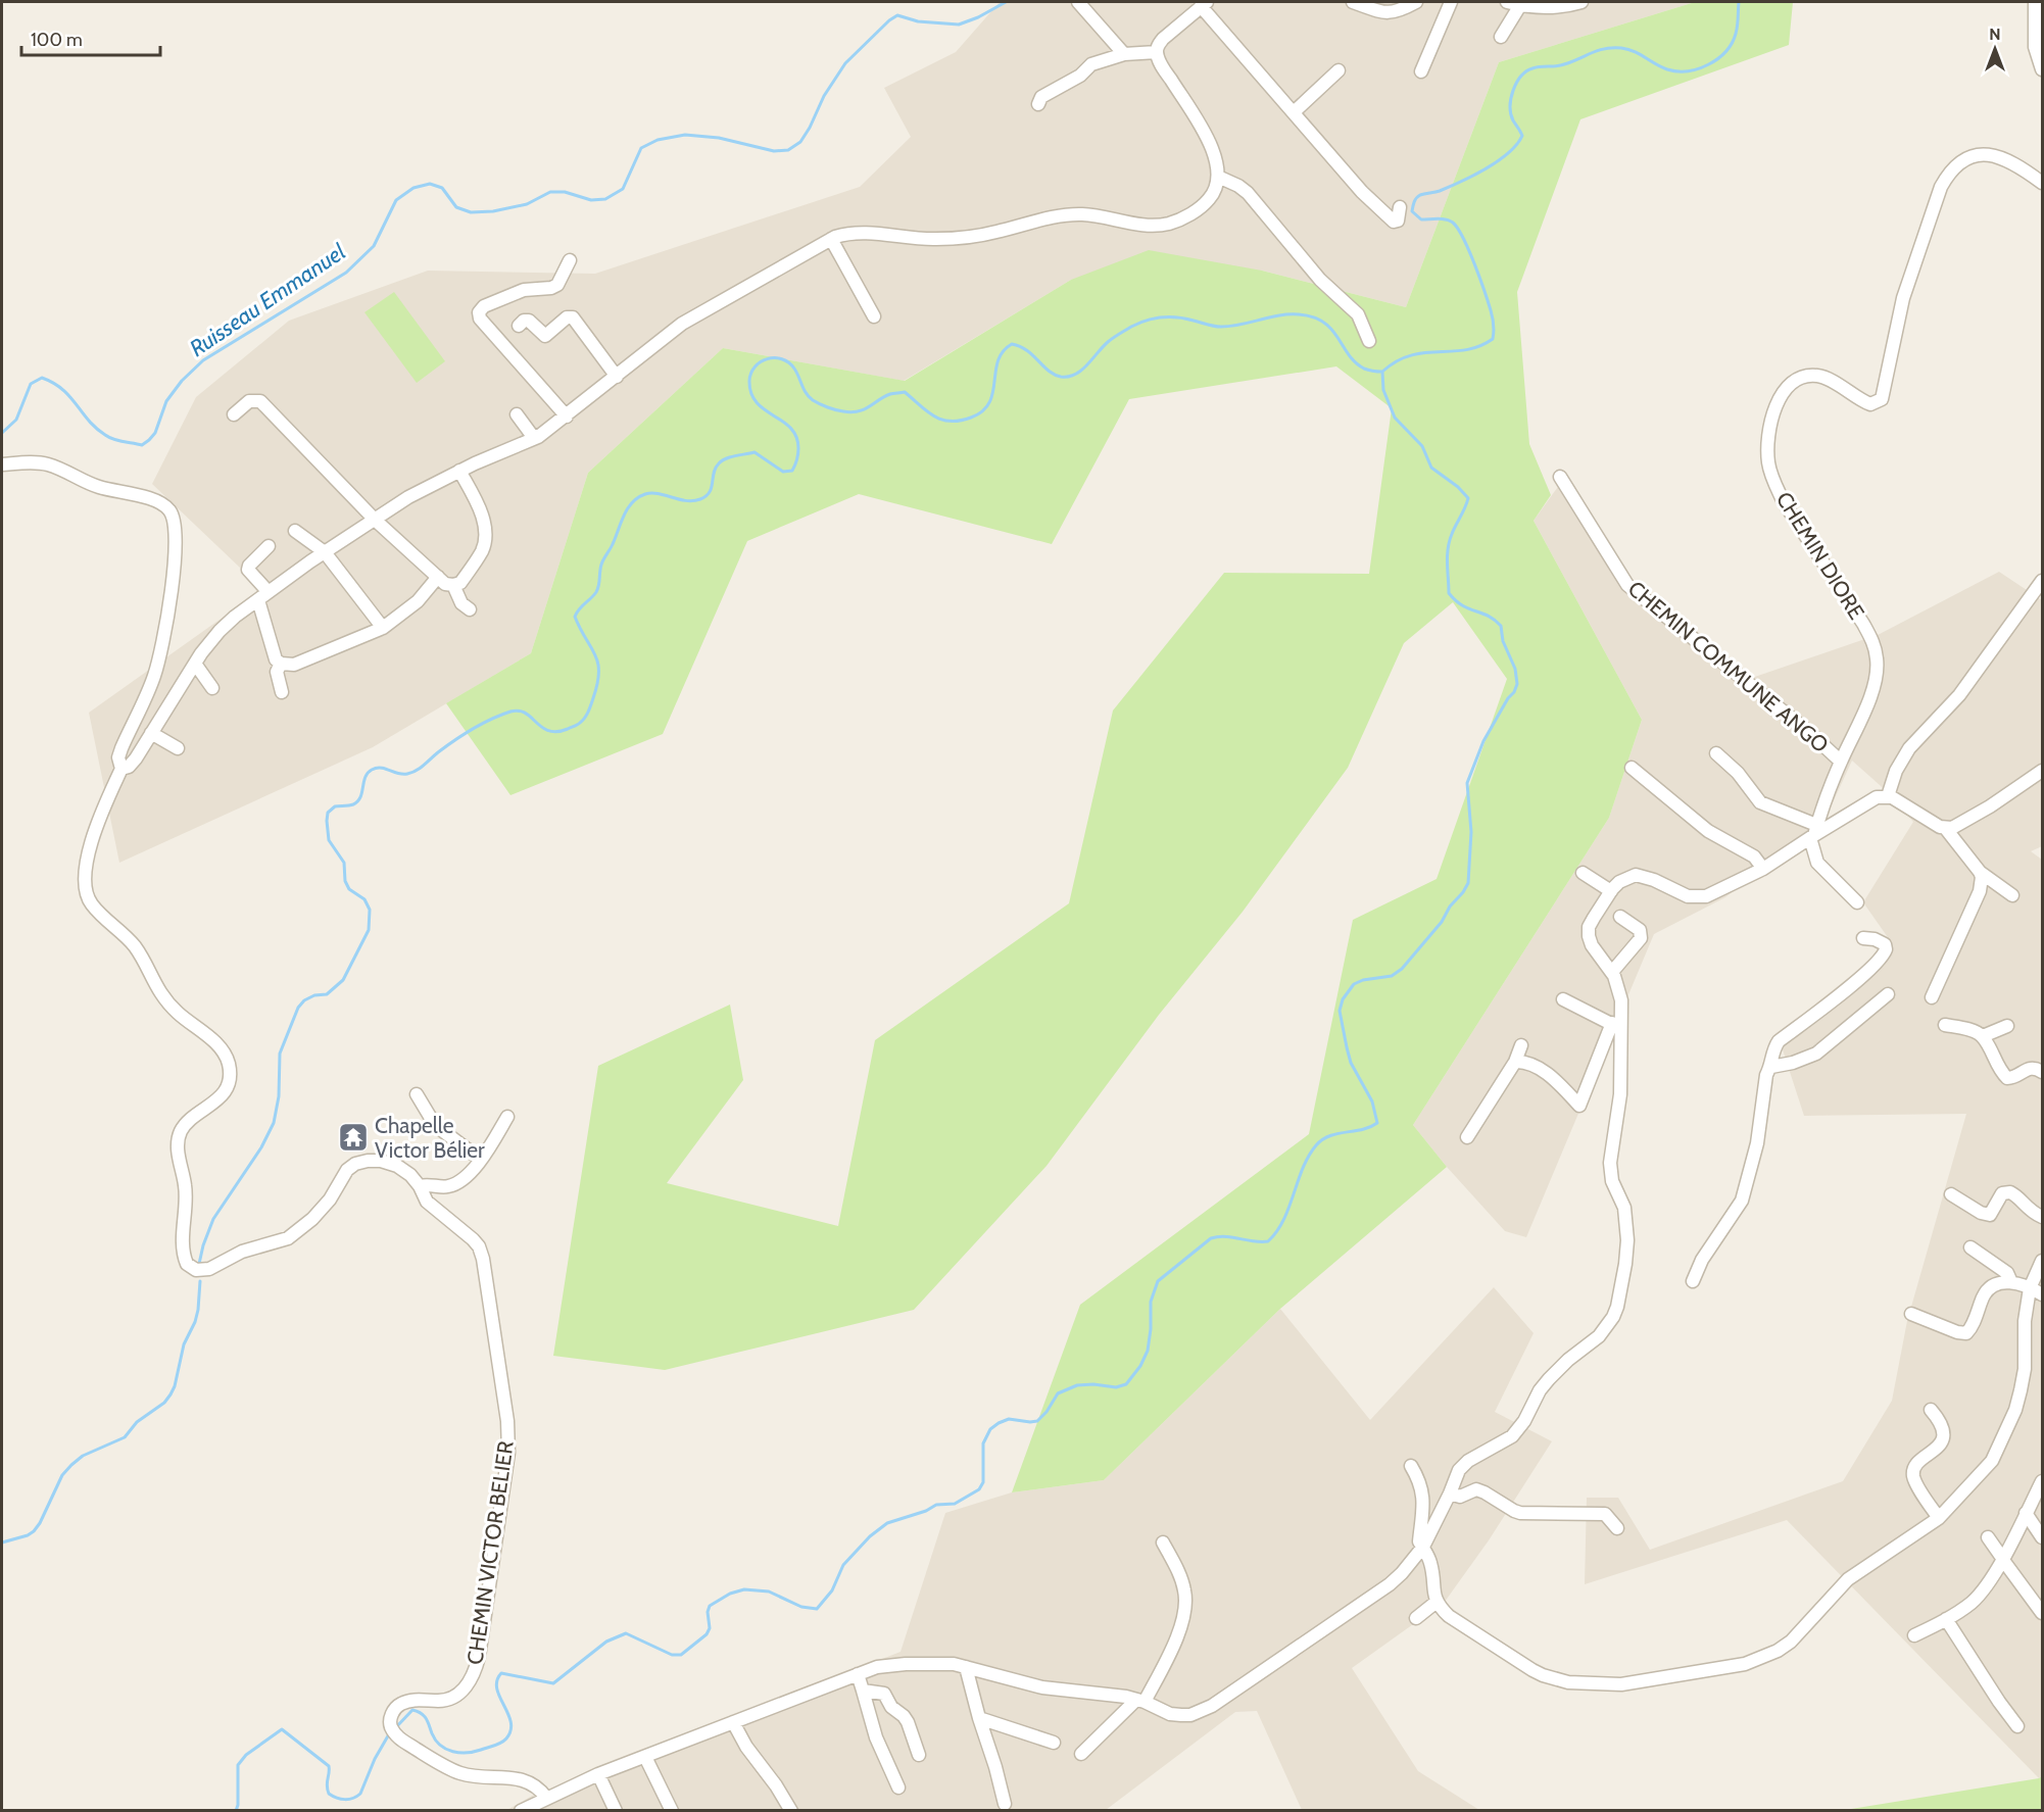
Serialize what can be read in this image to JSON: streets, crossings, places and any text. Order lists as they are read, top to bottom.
{
  "streets": {
    "street": ["CHEMIN DIORE", "CHEMIN COMMUNE ANGO", "CHEMIN VICTOR BELIER"]
  },
  "crossings": [
    ["CHEMIN DIORE", "CHEMIN COMMUNE ANGO"]
  ],
  "water": ["Ruisseau Emmanuel"],
  "places": {
    "temple": ["Chapelle Victor Bélier"]
  },
  "scale_bar": "100 m",
  "north": "top"
}
